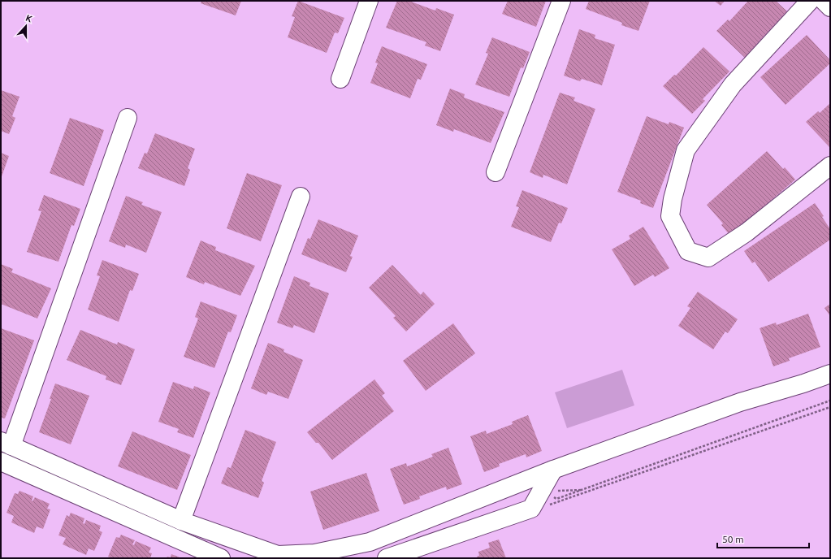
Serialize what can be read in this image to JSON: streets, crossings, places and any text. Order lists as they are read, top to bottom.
{
  "scale_bar": "50 m",
  "north": "top"
}
